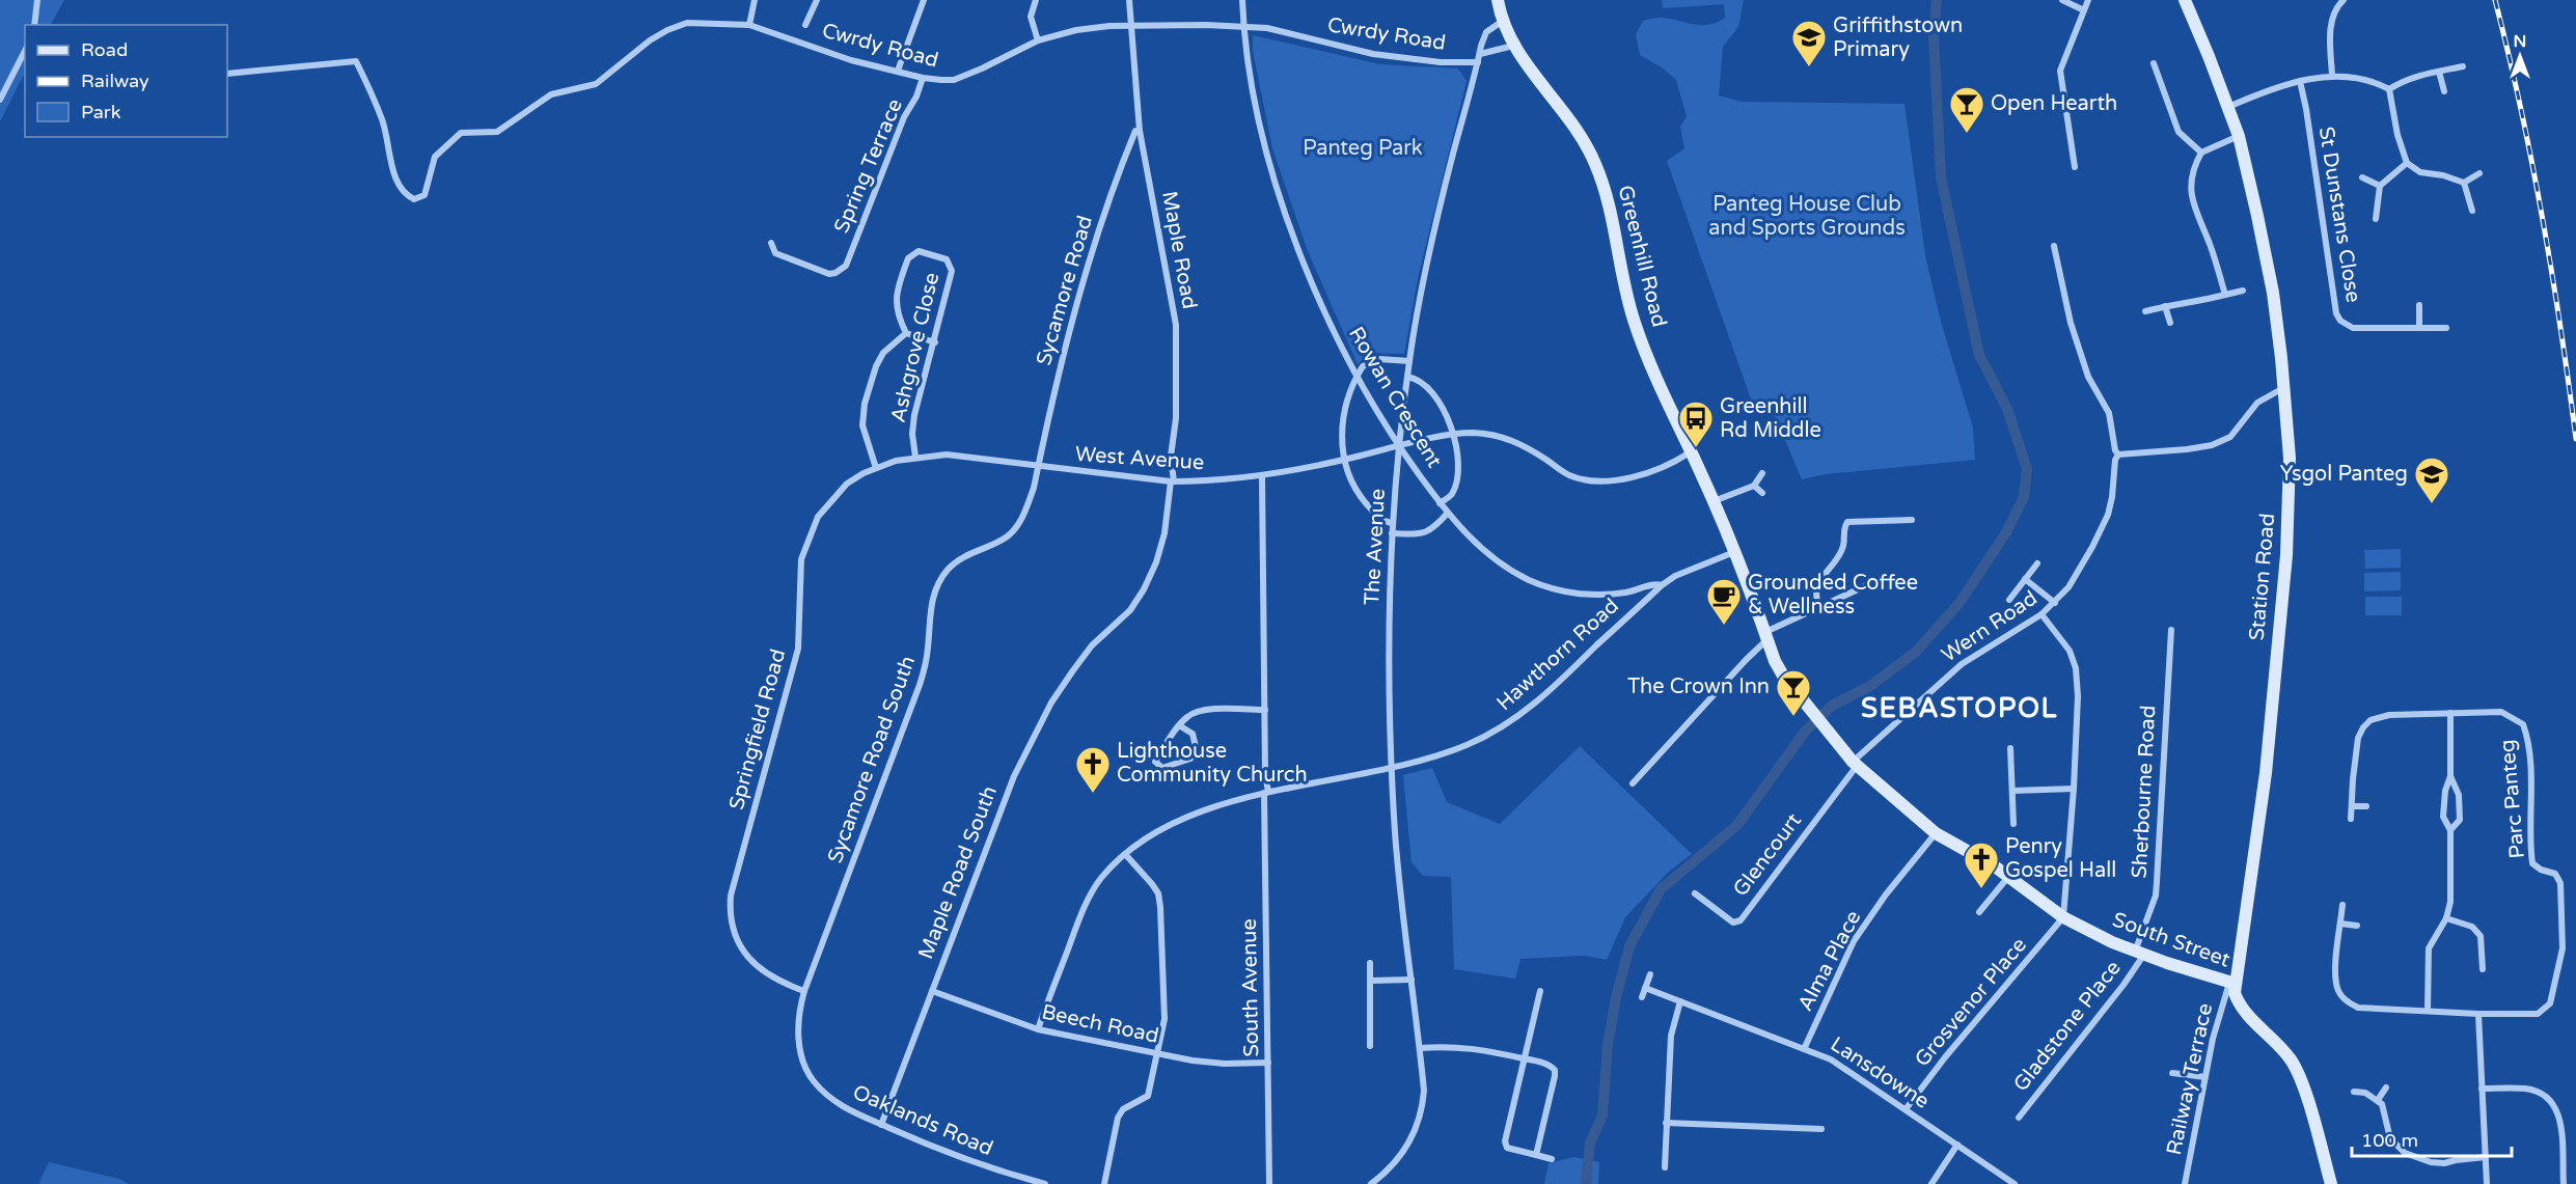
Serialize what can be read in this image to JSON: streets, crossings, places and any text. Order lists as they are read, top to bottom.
{
  "streets": {
    "street": [
      "Cwrdy Road",
      "Spring Terrace",
      "St Dunstans Close",
      "Maple Road",
      "Greenhill Road",
      "Sycamore Road",
      "Ashgrove Close",
      "Rowan Crescent",
      "West Avenue",
      "The Avenue",
      "Station Road",
      "Wern Road",
      "Hawthorn Road",
      "Springfield Road",
      "Sycamore Road South",
      "Sherbourne Road",
      "Parc Panteg",
      "Glencourt",
      "Maple Road South",
      "South Street",
      "Alma Place",
      "South Avenue",
      "Grosvenor Place",
      "Beech Road",
      "Gladstone Place",
      "Lansdowne",
      "Railway Terrace",
      "Oaklands Road"
    ]
  },
  "crossings": [
    ["Cwrdy Road", "Spring Terrace"],
    ["Cwrdy Road", "Maple Road"],
    ["Cwrdy Road", "Rowan Crescent"],
    ["Cwrdy Road", "The Avenue"],
    ["Maple Road", "Sycamore Road"],
    ["Maple Road", "West Avenue"],
    ["Maple Road", "Maple Road South"],
    ["Greenhill Road", "West Avenue"],
    ["Greenhill Road", "The Avenue"],
    ["Greenhill Road", "Hawthorn Road"],
    ["Greenhill Road", "South Street"],
    ["Sycamore Road", "West Avenue"],
    ["Sycamore Road", "Sycamore Road South"],
    ["Ashgrove Close", "West Avenue"],
    ["Ashgrove Close", "Springfield Road"],
    ["Rowan Crescent", "West Avenue"],
    ["Rowan Crescent", "The Avenue"],
    ["Rowan Crescent", "Hawthorn Road"],
    ["West Avenue", "The Avenue"],
    ["West Avenue", "Springfield Road"],
    ["West Avenue", "Sycamore Road South"],
    ["West Avenue", "South Avenue"],
    ["The Avenue", "Hawthorn Road"],
    ["Station Road", "South Street"],
    ["Station Road", "Railway Terrace"],
    ["Wern Road", "Glencourt"],
    ["Wern Road", "South Street"],
    ["Hawthorn Road", "South Avenue"],
    ["Hawthorn Road", "Beech Road"],
    ["Springfield Road", "Sycamore Road South"],
    ["Springfield Road", "Oaklands Road"],
    ["Sycamore Road South", "Oaklands Road"],
    ["Sherbourne Road", "South Street"],
    ["Sherbourne Road", "Gladstone Place"],
    ["Glencourt", "South Street"],
    ["Maple Road South", "Beech Road"],
    ["Maple Road South", "Oaklands Road"],
    ["South Street", "Alma Place"],
    ["South Street", "Grosvenor Place"],
    ["South Street", "Gladstone Place"],
    ["South Street", "Railway Terrace"],
    ["Alma Place", "Lansdowne"],
    ["South Avenue", "Beech Road"],
    ["Grosvenor Place", "Lansdowne"]
  ],
  "districts": ["SEBASTOPOL"],
  "parks": ["Panteg Park", "Panteg House Club and Sports Grounds"],
  "places": {
    "school or university": ["Griffithstown Primary", "Ysgol Panteg"],
    "bar": ["Open Hearth", "The Crown Inn"],
    "bus stop": ["Greenhill Rd Middle"],
    "cafe": ["Grounded Coffee & Wellness"],
    "church": ["Lighthouse Community Church", "Penry Gospel Hall"]
  },
  "legend": ["Road", "Railway", "Park"],
  "scale_bar": "100 m",
  "north": "top"
}
